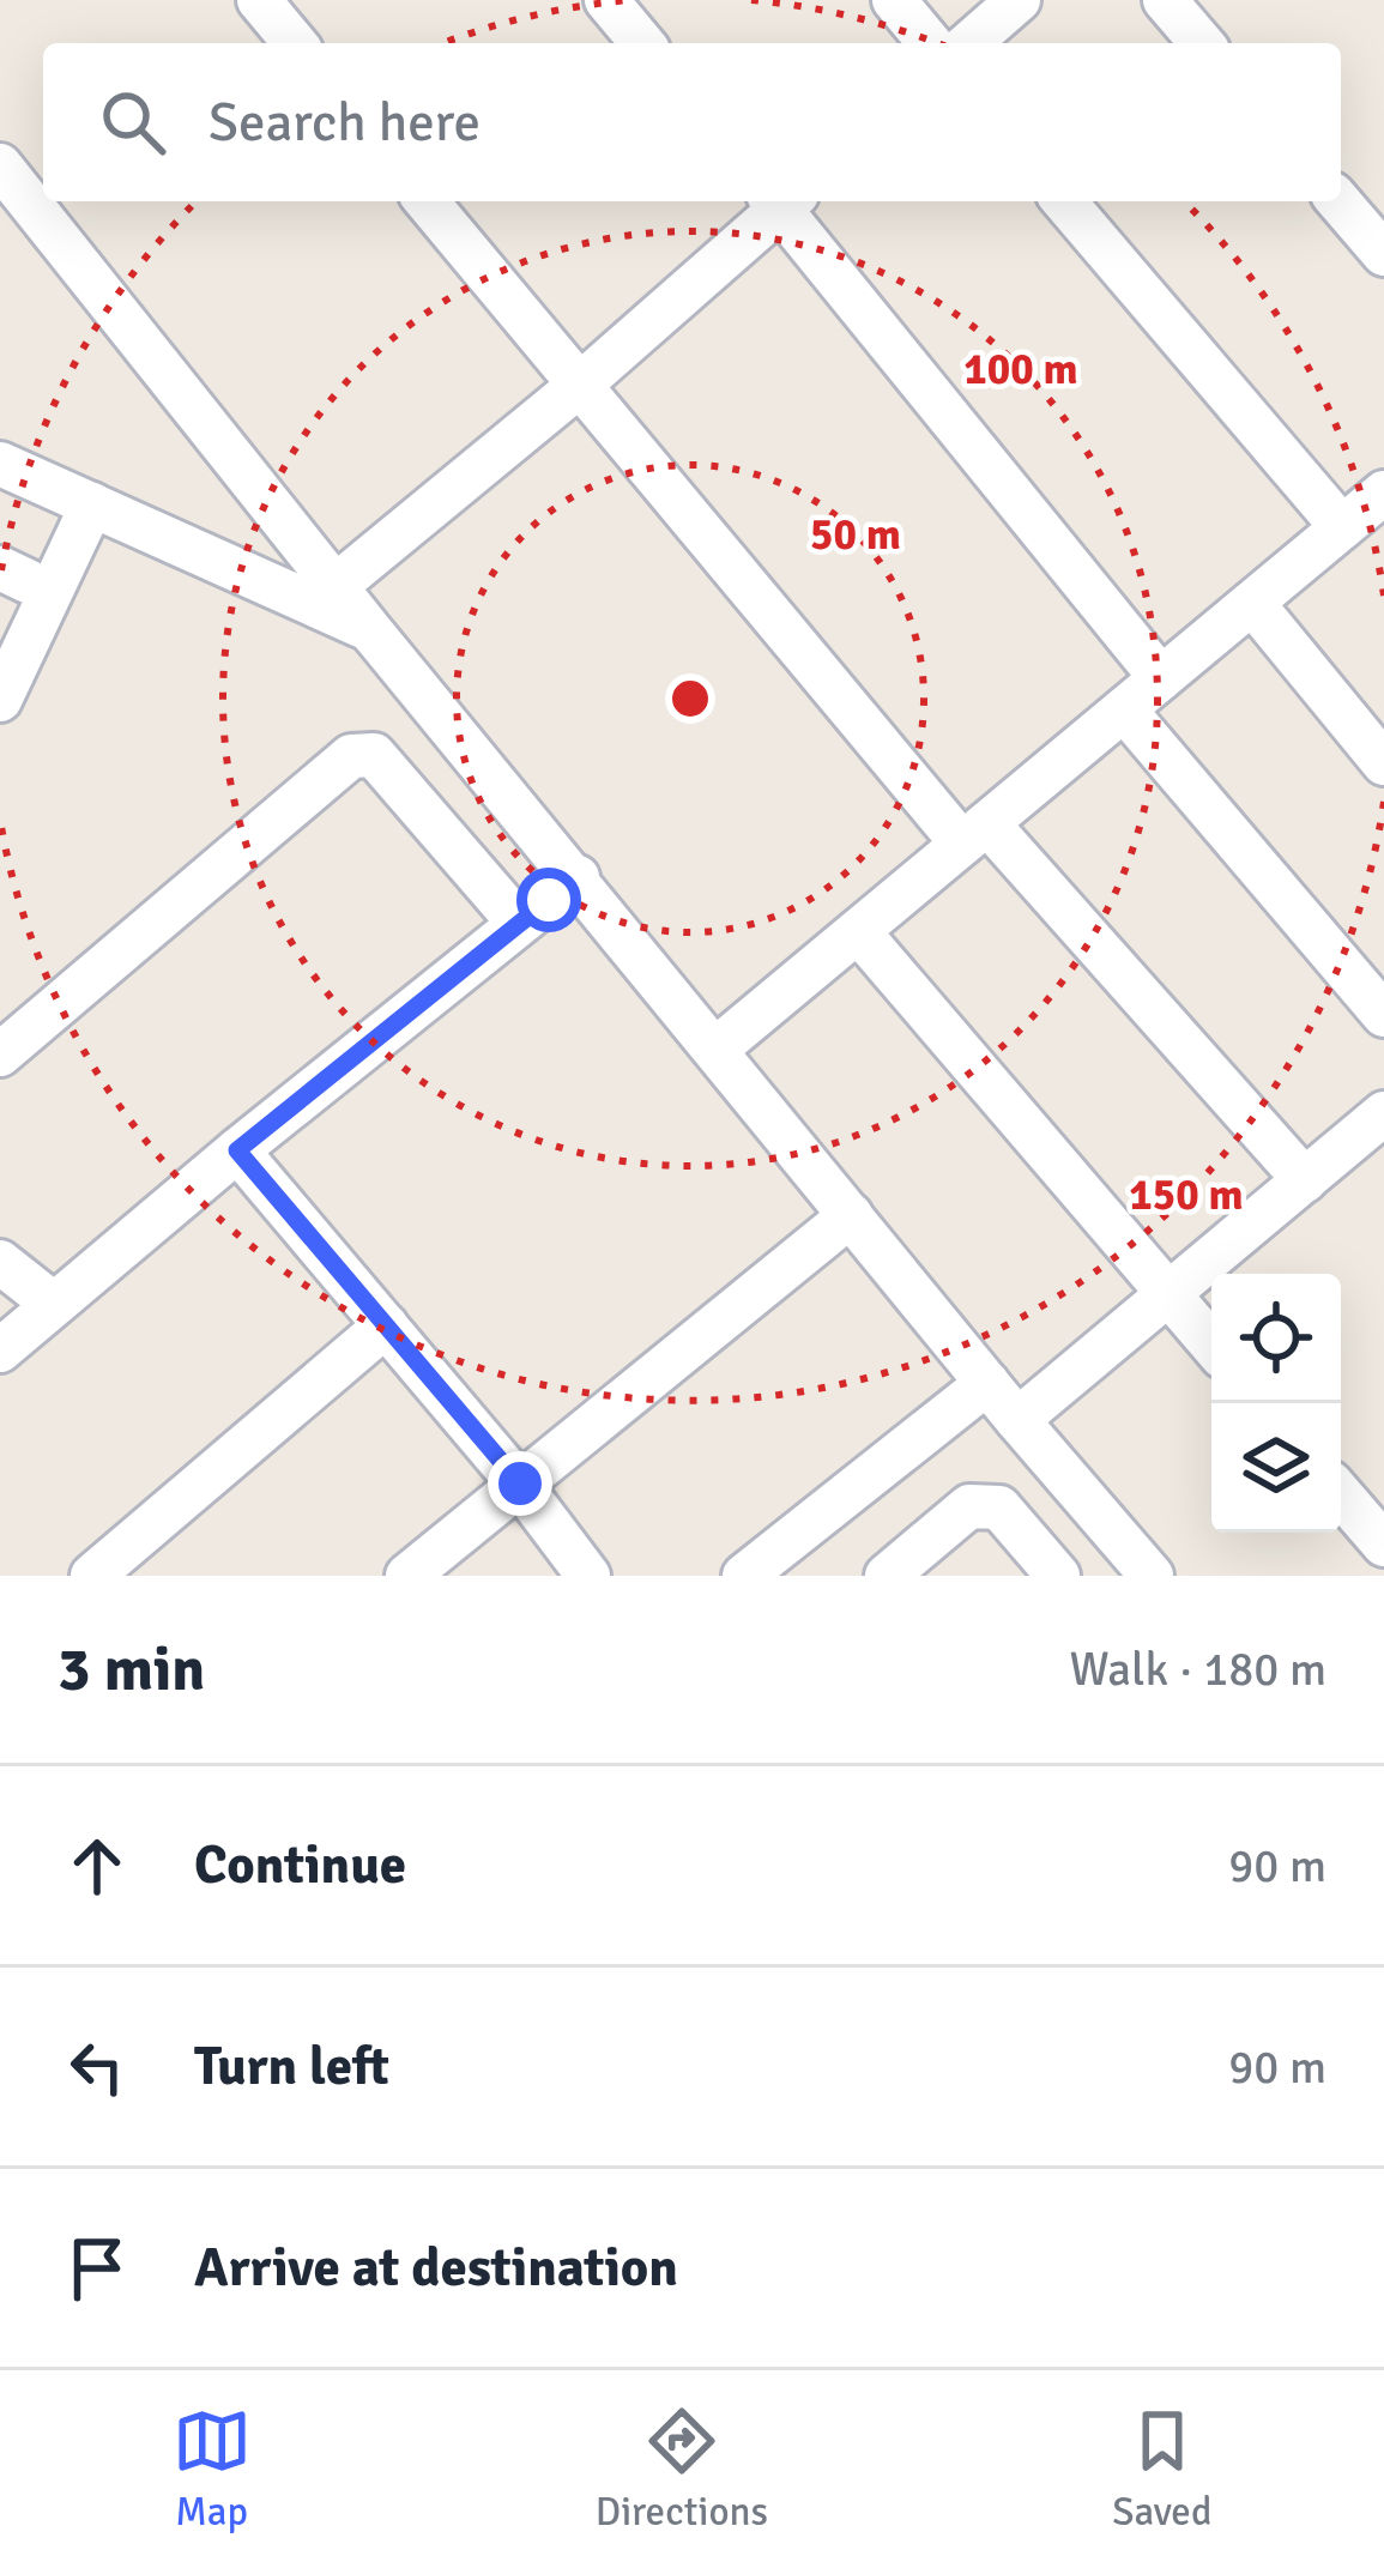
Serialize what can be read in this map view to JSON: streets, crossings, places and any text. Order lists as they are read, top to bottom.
{
  "page": {
    "search": "Search here",
    "heading": ["3 min", "Walk · 180 m"],
    "list": [
      ["Continue", "90 m"],
      ["Turn left", "90 m"],
      "Arrive at destination"
    ],
    "nav": ["Map", "Directions", "Saved"]
  },
  "rings": ["100 m", "50 m", "150 m"]
}
